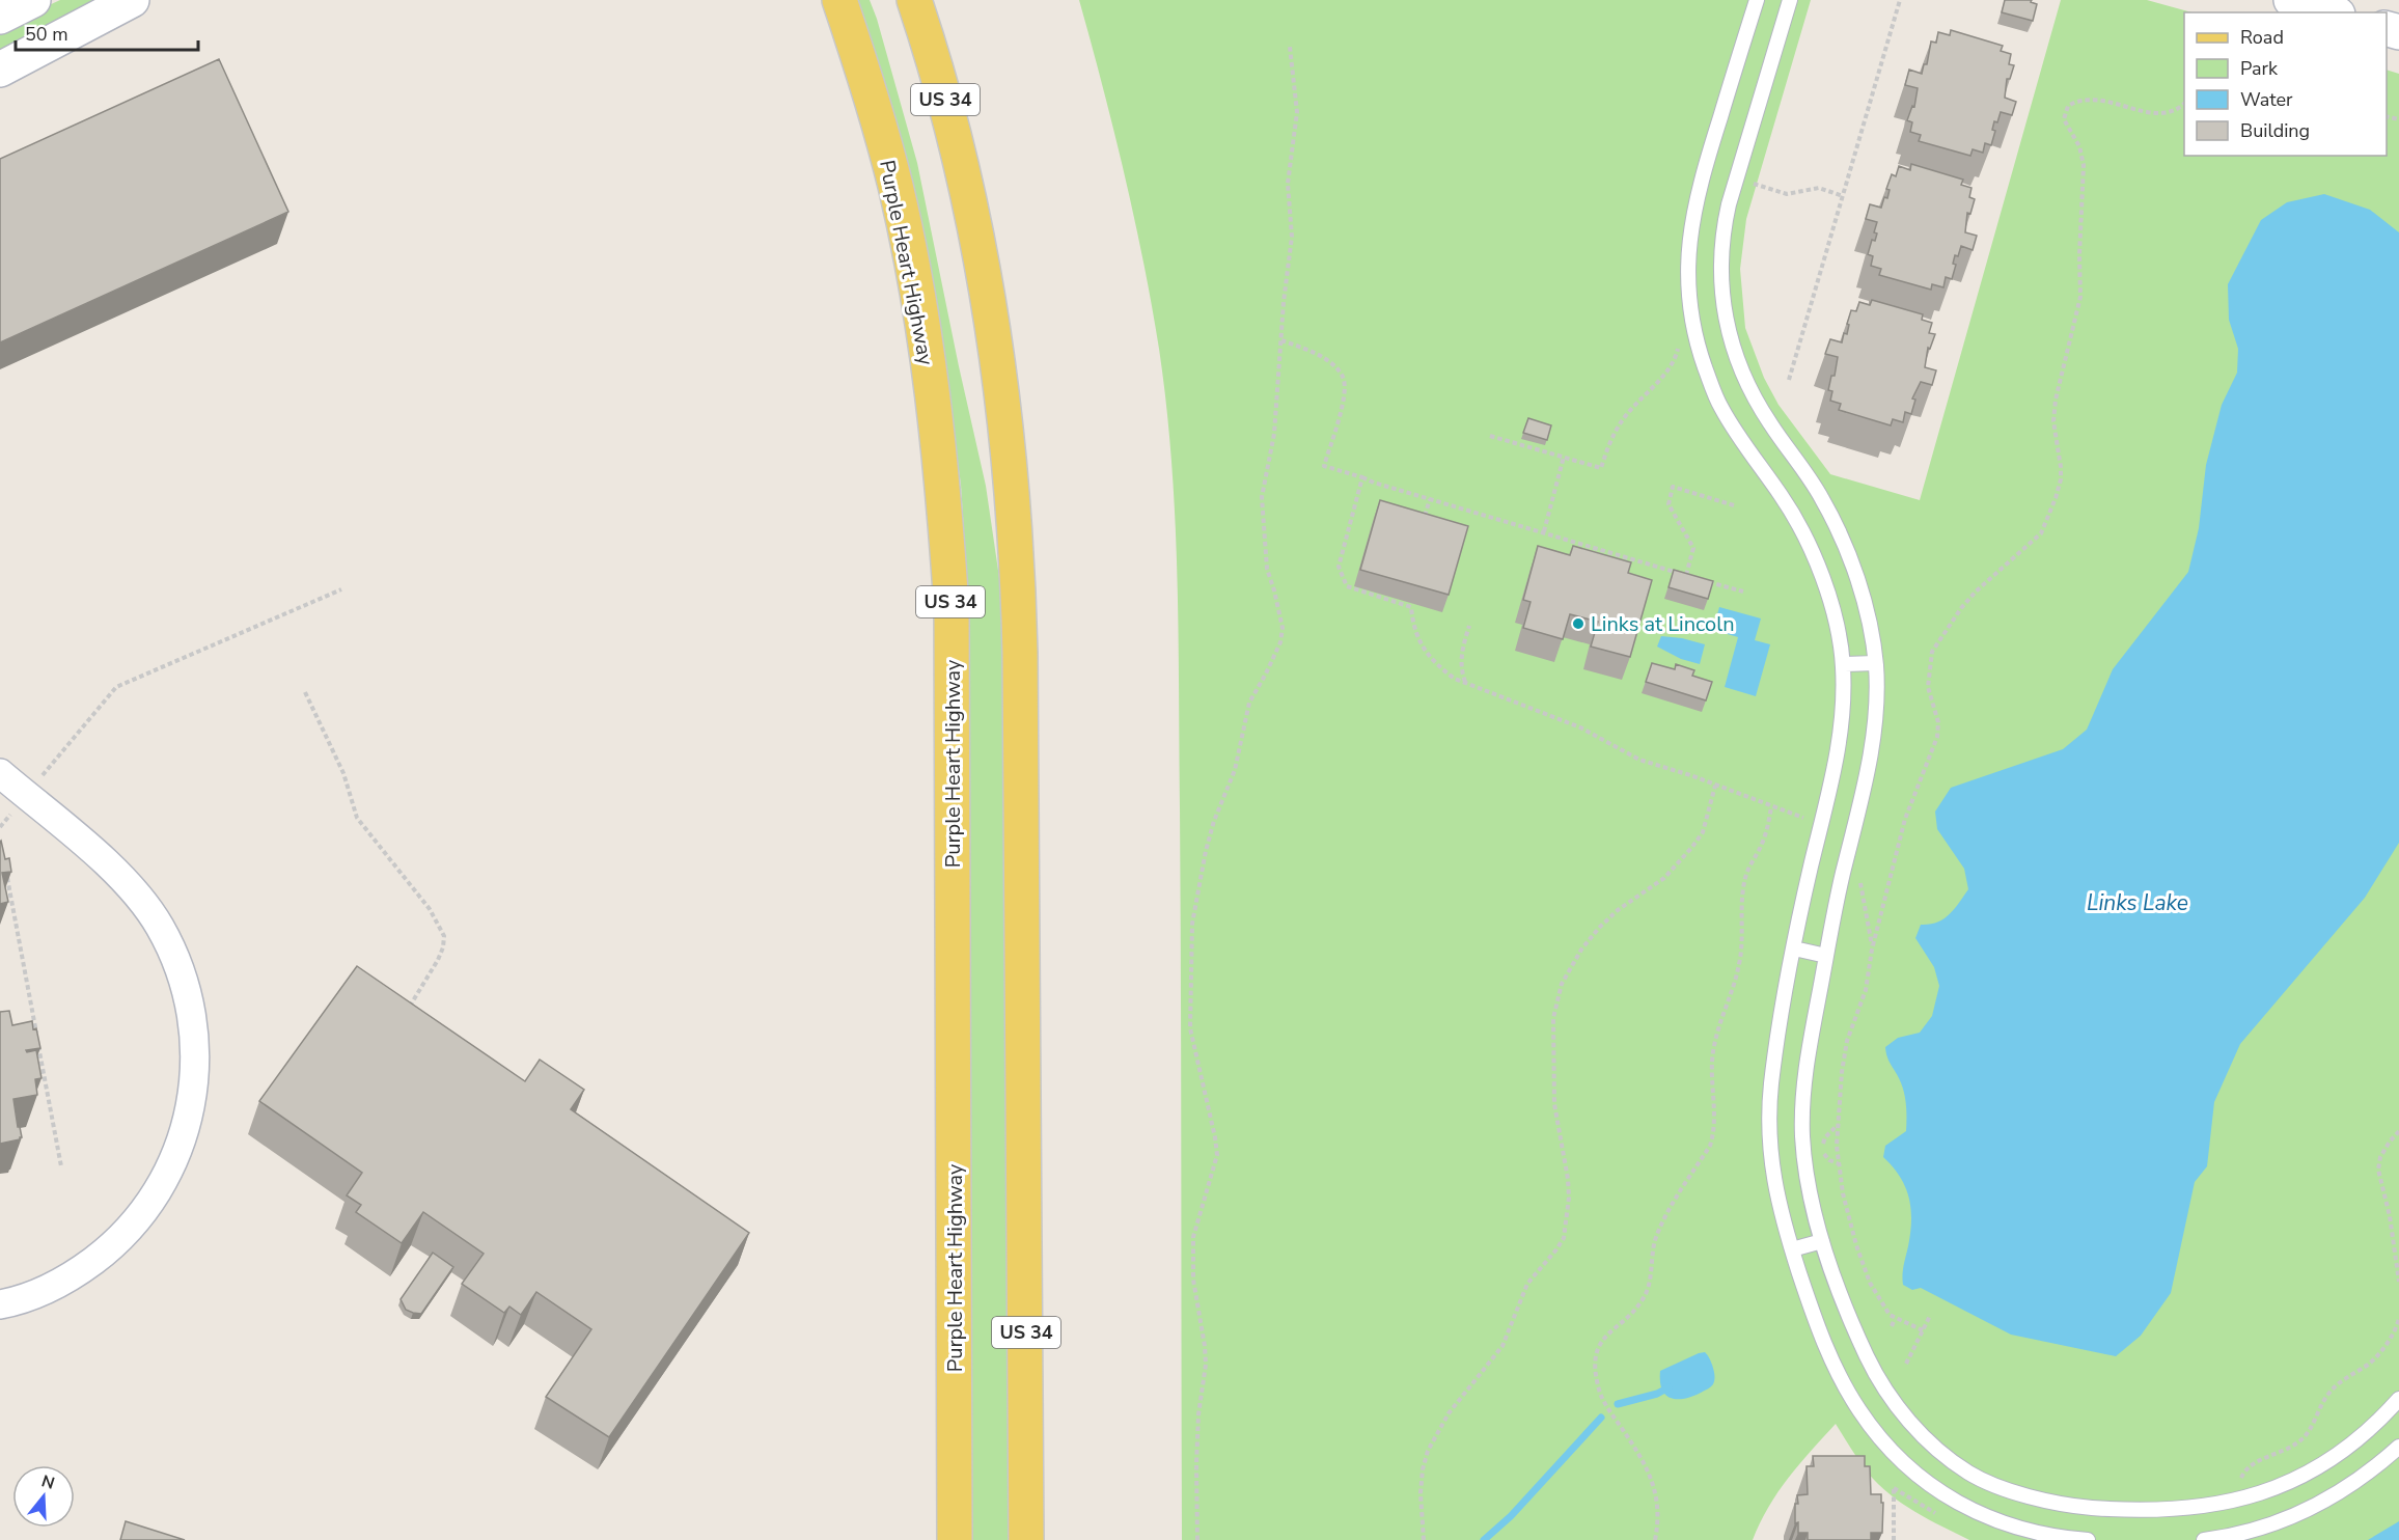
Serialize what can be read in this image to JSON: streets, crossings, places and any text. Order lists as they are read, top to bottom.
{
  "streets": {
    "main road": ["US 34", "Purple Heart Highway"]
  },
  "water": ["Links Lake"],
  "places": ["Links at Lincoln"],
  "legend": [
    "Road",
    "Park",
    "Water",
    "Building"
  ],
  "scale_bar": "50 m",
  "north": "top"
}
